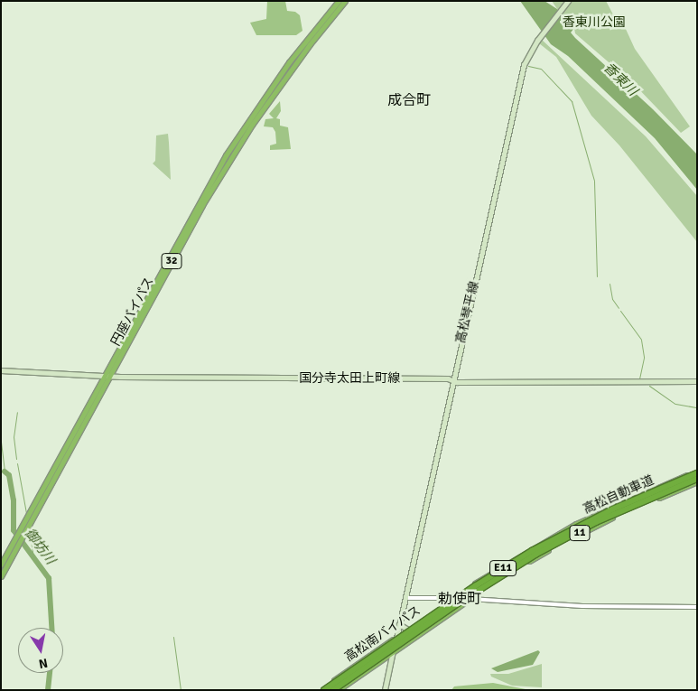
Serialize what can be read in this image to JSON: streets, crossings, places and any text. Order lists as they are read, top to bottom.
{
  "streets": {
    "highway": [
      "32",
      "円座バイパス",
      "高松自動車道",
      "11",
      "E11",
      "高松南バイパス"
    ],
    "main road": ["高松琴平線", "国分寺太田上町線"]
  },
  "crossings": [
    ["円座バイパス", "国分寺太田上町線"],
    ["高松琴平線", "国分寺太田上町線"],
    ["高松琴平線", "高松南バイパス"],
    ["高松自動車道", "高松南バイパス"]
  ],
  "districts": ["成合町", "勅使町"],
  "water": ["香東川", "御坊川"],
  "parks": ["香東川公園"],
  "north": "bottom"
}
